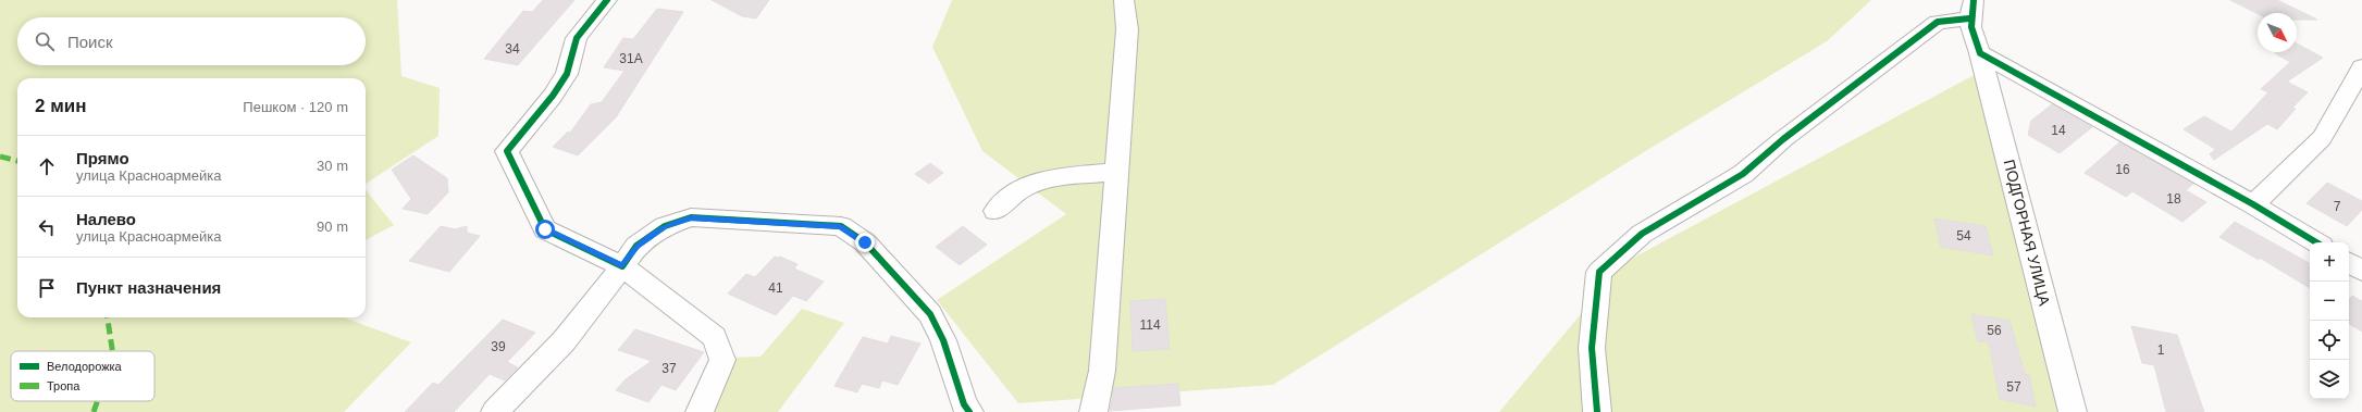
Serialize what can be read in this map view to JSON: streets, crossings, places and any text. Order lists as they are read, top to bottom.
{
  "streets": {
    "street": ["ПОДГОРНАЯ УЛИЦА"]
  },
  "house_numbers": [
    "34",
    "31А",
    "14",
    "16",
    "18",
    "7",
    "54",
    "41",
    "114",
    "56",
    "39",
    "1",
    "37",
    "57"
  ],
  "legend": ["Велодорожка", "Тропа"],
  "north": "bottom right",
  "page": {
    "search": "Поиск",
    "heading": ["2 мин", "Пешком · 120 m"],
    "list": [
      ["Прямо", "улица Красноармейка", "30 m"],
      ["Налево", "улица Красноармейка", "90 m"],
      "Пункт назначения"
    ],
    "map_buttons": ["+", "−"]
  }
}
